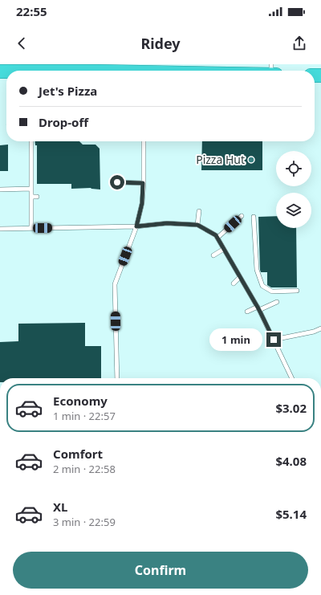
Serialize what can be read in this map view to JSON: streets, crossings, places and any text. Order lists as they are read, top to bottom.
{
  "places": ["Pizza Hut"],
  "page": {
    "status": "22:55",
    "header": "Ridey",
    "banner": ["Jet's Pizza", "Drop-off"],
    "bubble": "1 min",
    "list": [
      {
        "name": "Economy",
        "note": "1 min · 22:57",
        "value": "$3.02"
      },
      {
        "name": "Comfort",
        "note": "2 min · 22:58",
        "value": "$4.08"
      },
      {
        "name": "XL",
        "note": "3 min · 22:59",
        "value": "$5.14"
      }
    ],
    "buttons": "Confirm"
  }
}
